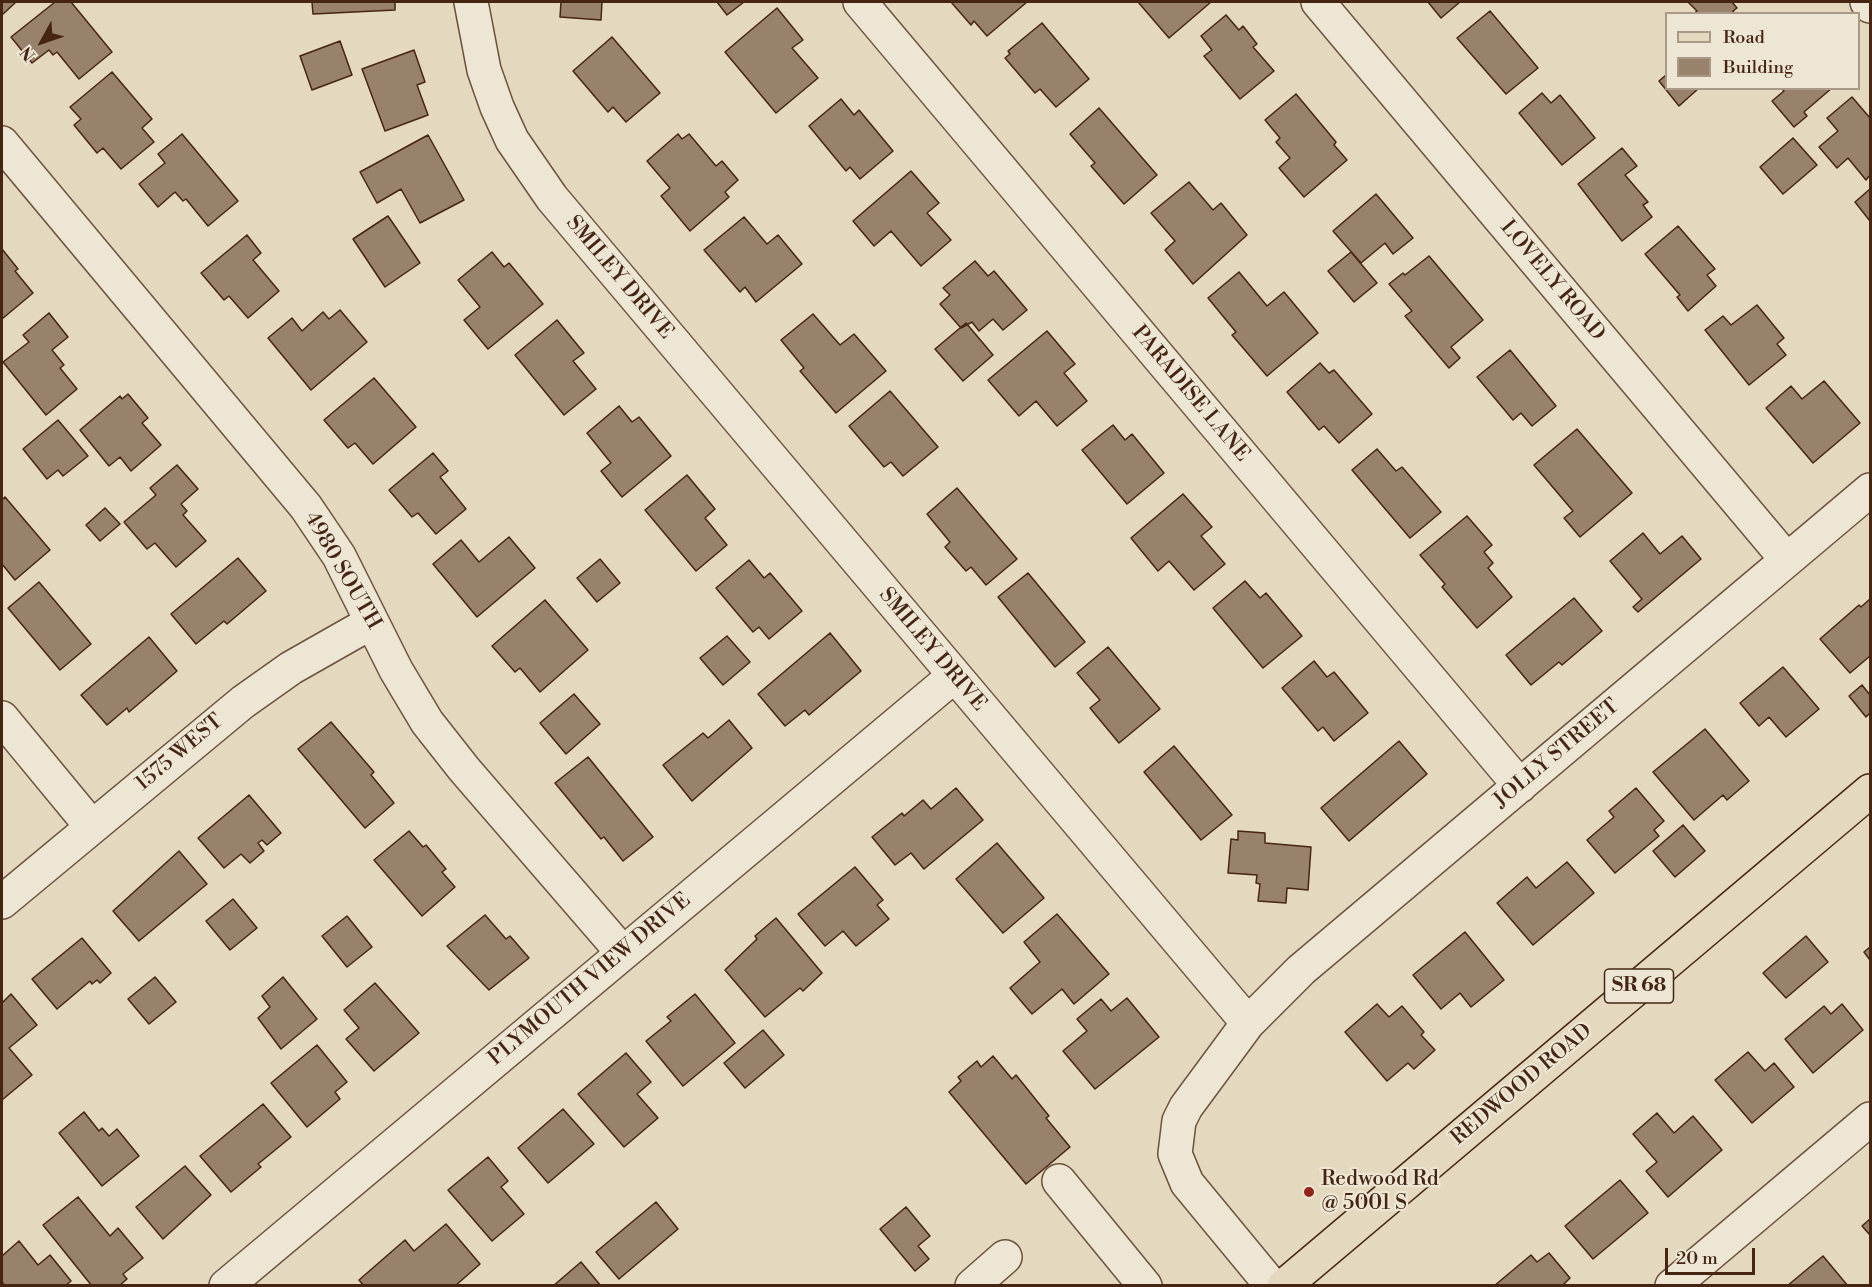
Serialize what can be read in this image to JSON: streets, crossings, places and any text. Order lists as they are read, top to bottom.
{
  "streets": {
    "main road": ["SR 68", "REDWOOD ROAD"],
    "street": [
      "SMILEY DRIVE",
      "LOVELY ROAD",
      "PARADISE LANE",
      "4980 SOUTH",
      "1575 WEST",
      "JOLLY STREET",
      "PLYMOUTH VIEW DRIVE"
    ]
  },
  "crossings": [
    ["SMILEY DRIVE", "JOLLY STREET"],
    ["SMILEY DRIVE", "PLYMOUTH VIEW DRIVE"],
    ["LOVELY ROAD", "JOLLY STREET"],
    ["PARADISE LANE", "JOLLY STREET"],
    ["4980 SOUTH", "1575 WEST"],
    ["4980 SOUTH", "PLYMOUTH VIEW DRIVE"]
  ],
  "places": ["Redwood Rd @ 5001 S"],
  "legend": ["Road", "Building"],
  "scale_bar": "20 m",
  "north": "bottom left"
}
